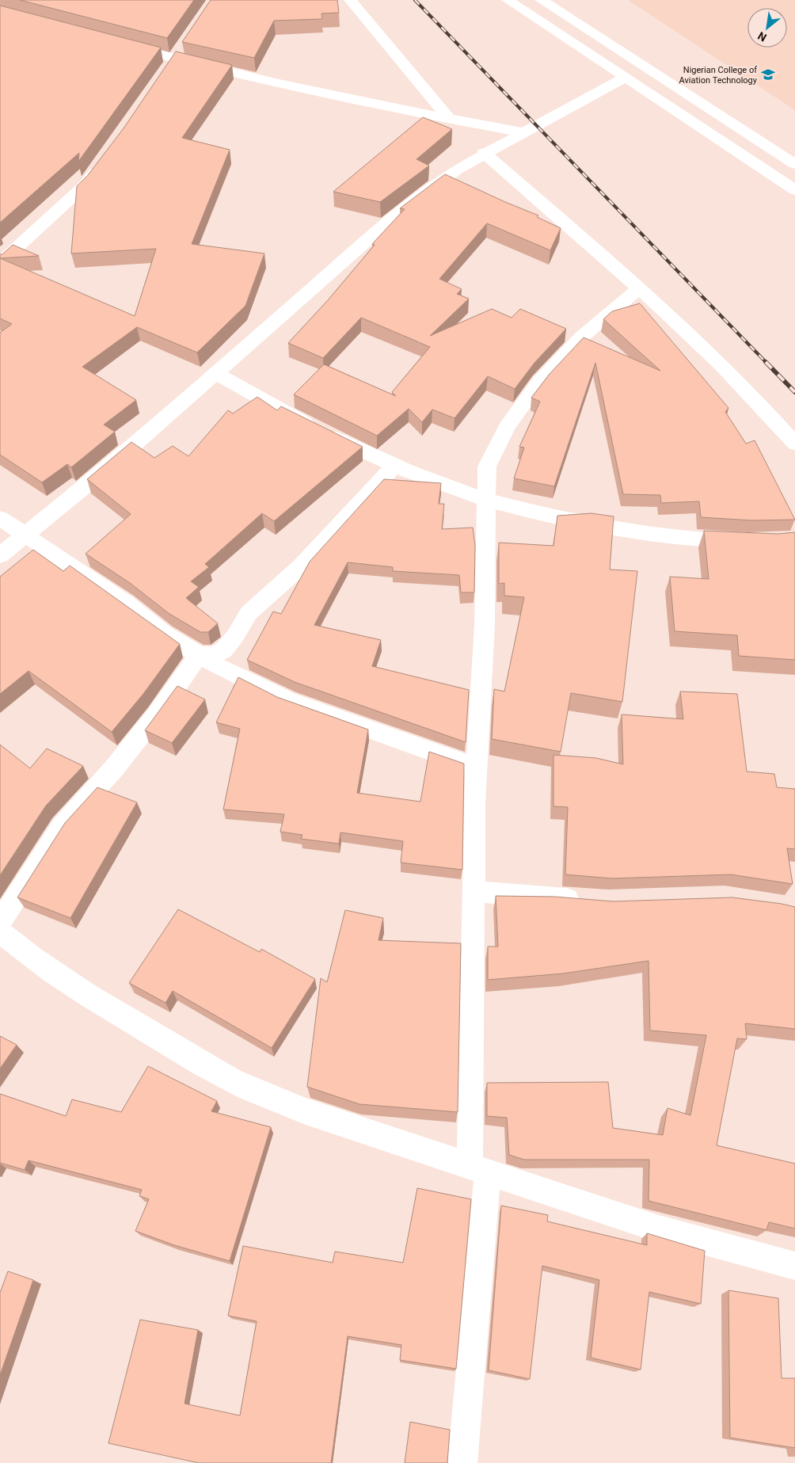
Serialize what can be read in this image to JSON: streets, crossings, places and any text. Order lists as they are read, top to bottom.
{
  "places": {
    "school or university": ["Nigerian College of Aviation Technology"]
  },
  "north": "bottom left"
}
